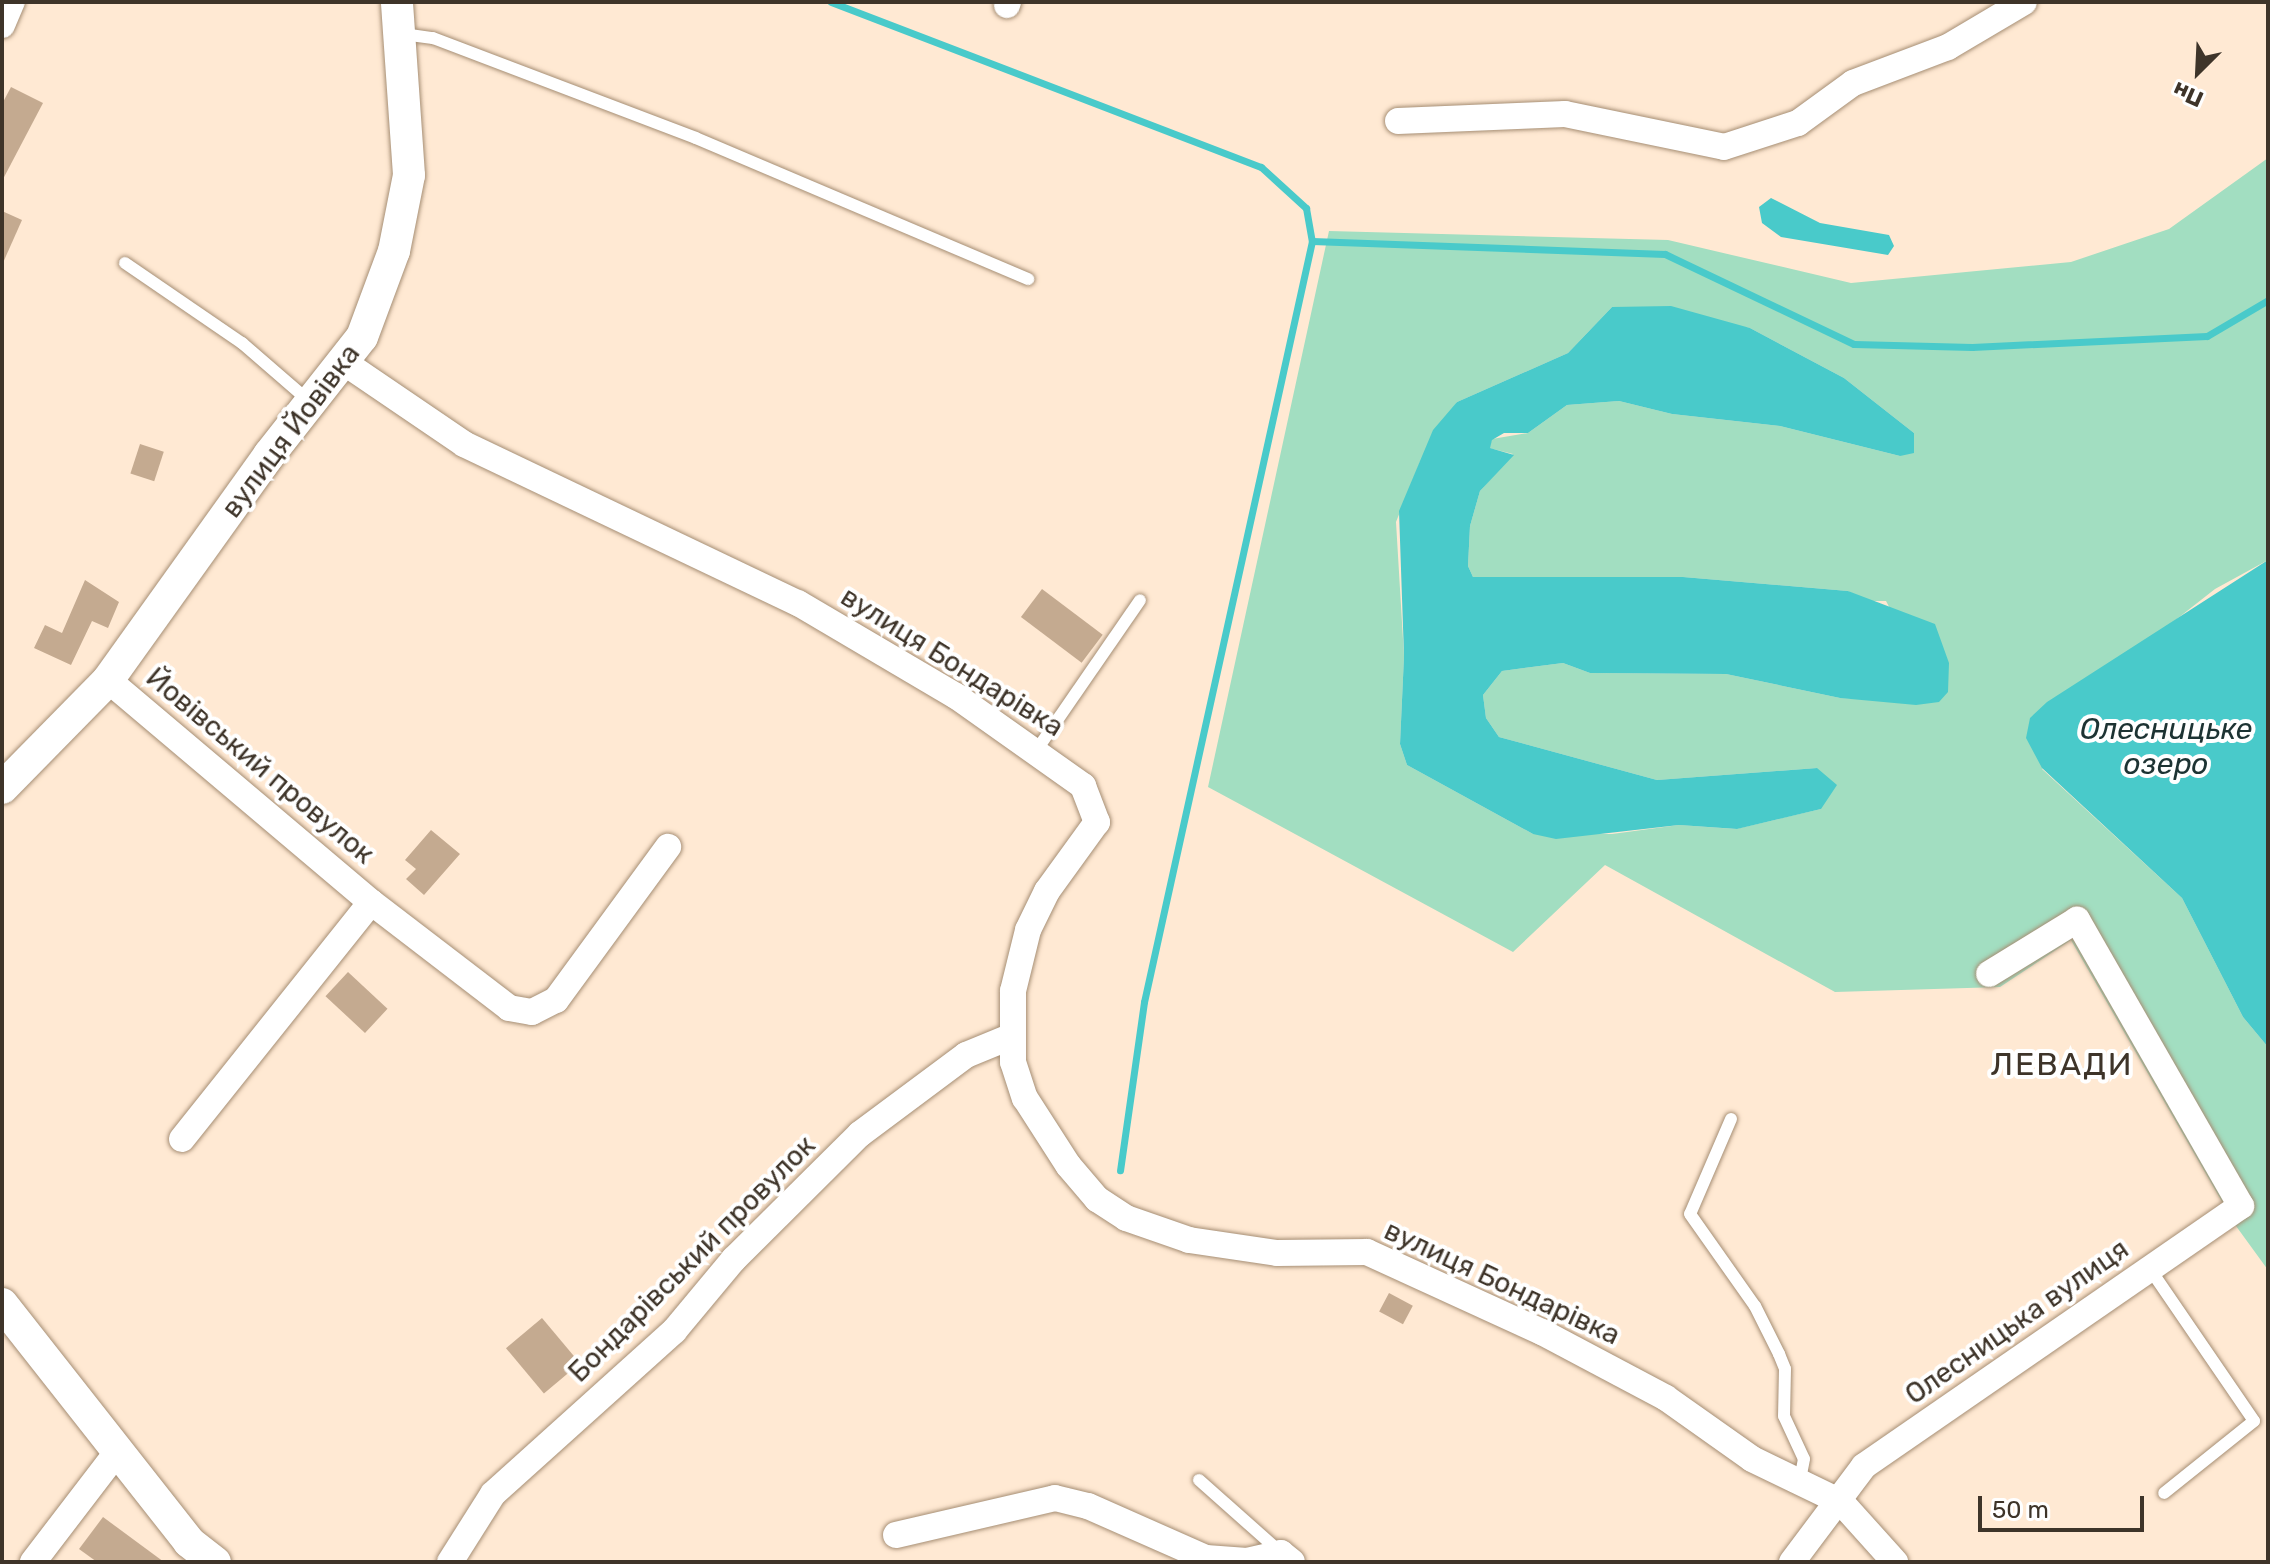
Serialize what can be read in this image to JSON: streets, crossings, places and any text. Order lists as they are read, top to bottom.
{
  "streets": {
    "street": [
      "вулиця Йовівка",
      "вулиця Бондарівка",
      "Йовівський провулок",
      "Бондарівський провулок",
      "Олесницька вулиця"
    ]
  },
  "crossings": [
    ["вулиця Йовівка", "вулиця Бондарівка"],
    ["вулиця Йовівка", "Йовівський провулок"],
    ["вулиця Бондарівка", "Бондарівський провулок"],
    ["вулиця Бондарівка", "Олесницька вулиця"]
  ],
  "districts": ["ЛЕВАДИ"],
  "water": ["Олесницьке озеро"],
  "scale_bar": "50 m",
  "north": "bottom left"
}
